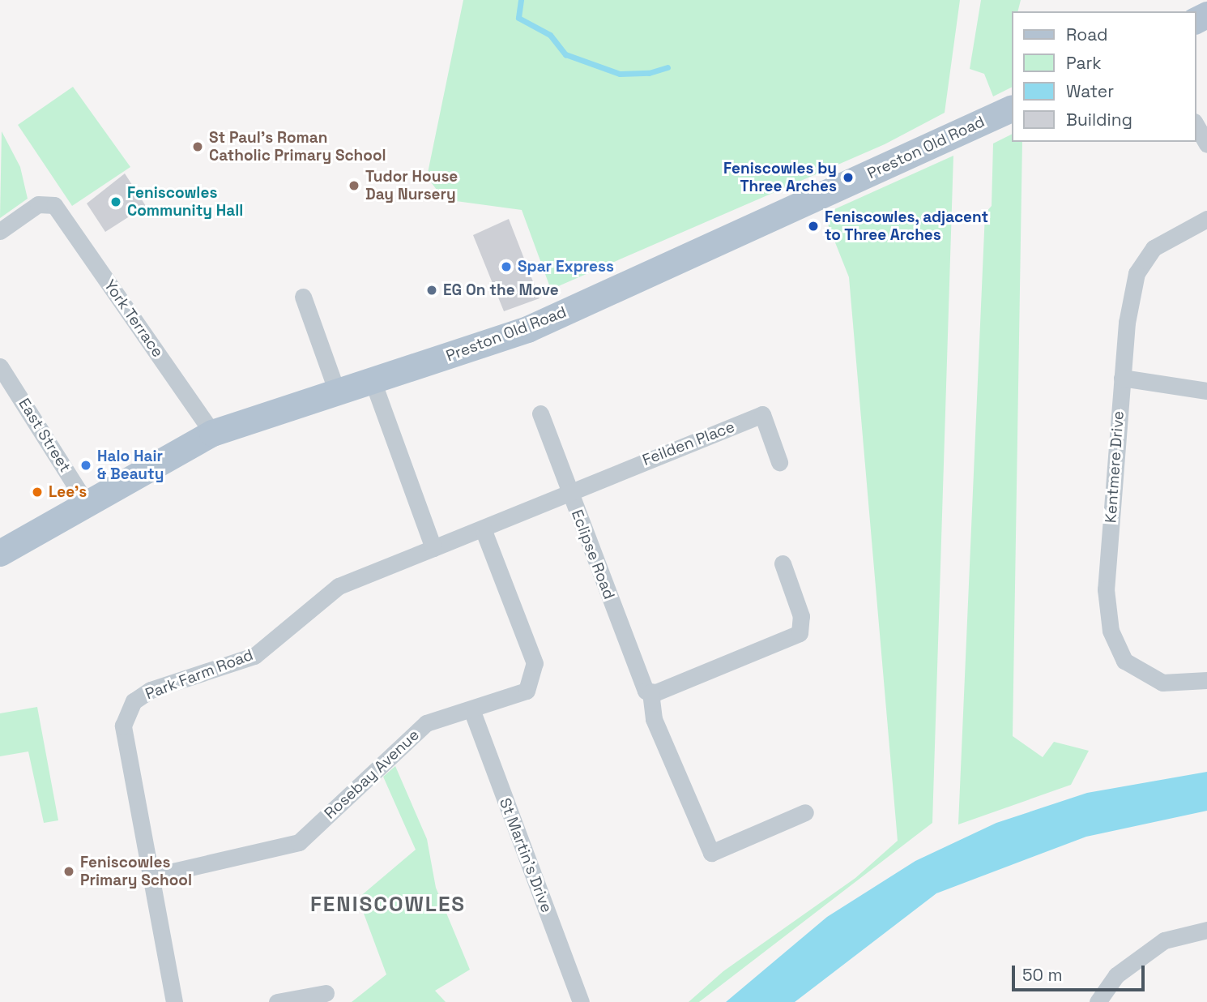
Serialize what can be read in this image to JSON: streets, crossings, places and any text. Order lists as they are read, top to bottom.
{
  "streets": {
    "main road": ["Preston Old Road"],
    "street": [
      "York Terrace",
      "East Street",
      "Feilden Place",
      "Kentmere Drive",
      "Eclipse Road",
      "Park Farm Road",
      "Rosebay Avenue",
      "St Martin's Drive"
    ]
  },
  "crossings": [
    ["Preston Old Road", "York Terrace"],
    ["Preston Old Road", "East Street"],
    ["Feilden Place", "Eclipse Road"],
    ["Feilden Place", "Park Farm Road"],
    ["Eclipse Road", "Park Farm Road"],
    ["Park Farm Road", "Rosebay Avenue"],
    ["Rosebay Avenue", "St Martin's Drive"]
  ],
  "districts": ["FENISCOWLES"],
  "places": [
    "St Paul's Roman Catholic Primary School",
    "Feniscowles by Three Arches",
    "Tudor House Day Nursery",
    "Feniscowles Community Hall",
    "Feniscowles, adjacent to Three Arches",
    "Spar Express",
    "EG On the Move",
    "Halo Hair & Beauty",
    "Lee's",
    "Feniscowles Primary School"
  ],
  "legend": [
    "Road",
    "Park",
    "Water",
    "Building"
  ],
  "scale_bar": "50 m"
}
